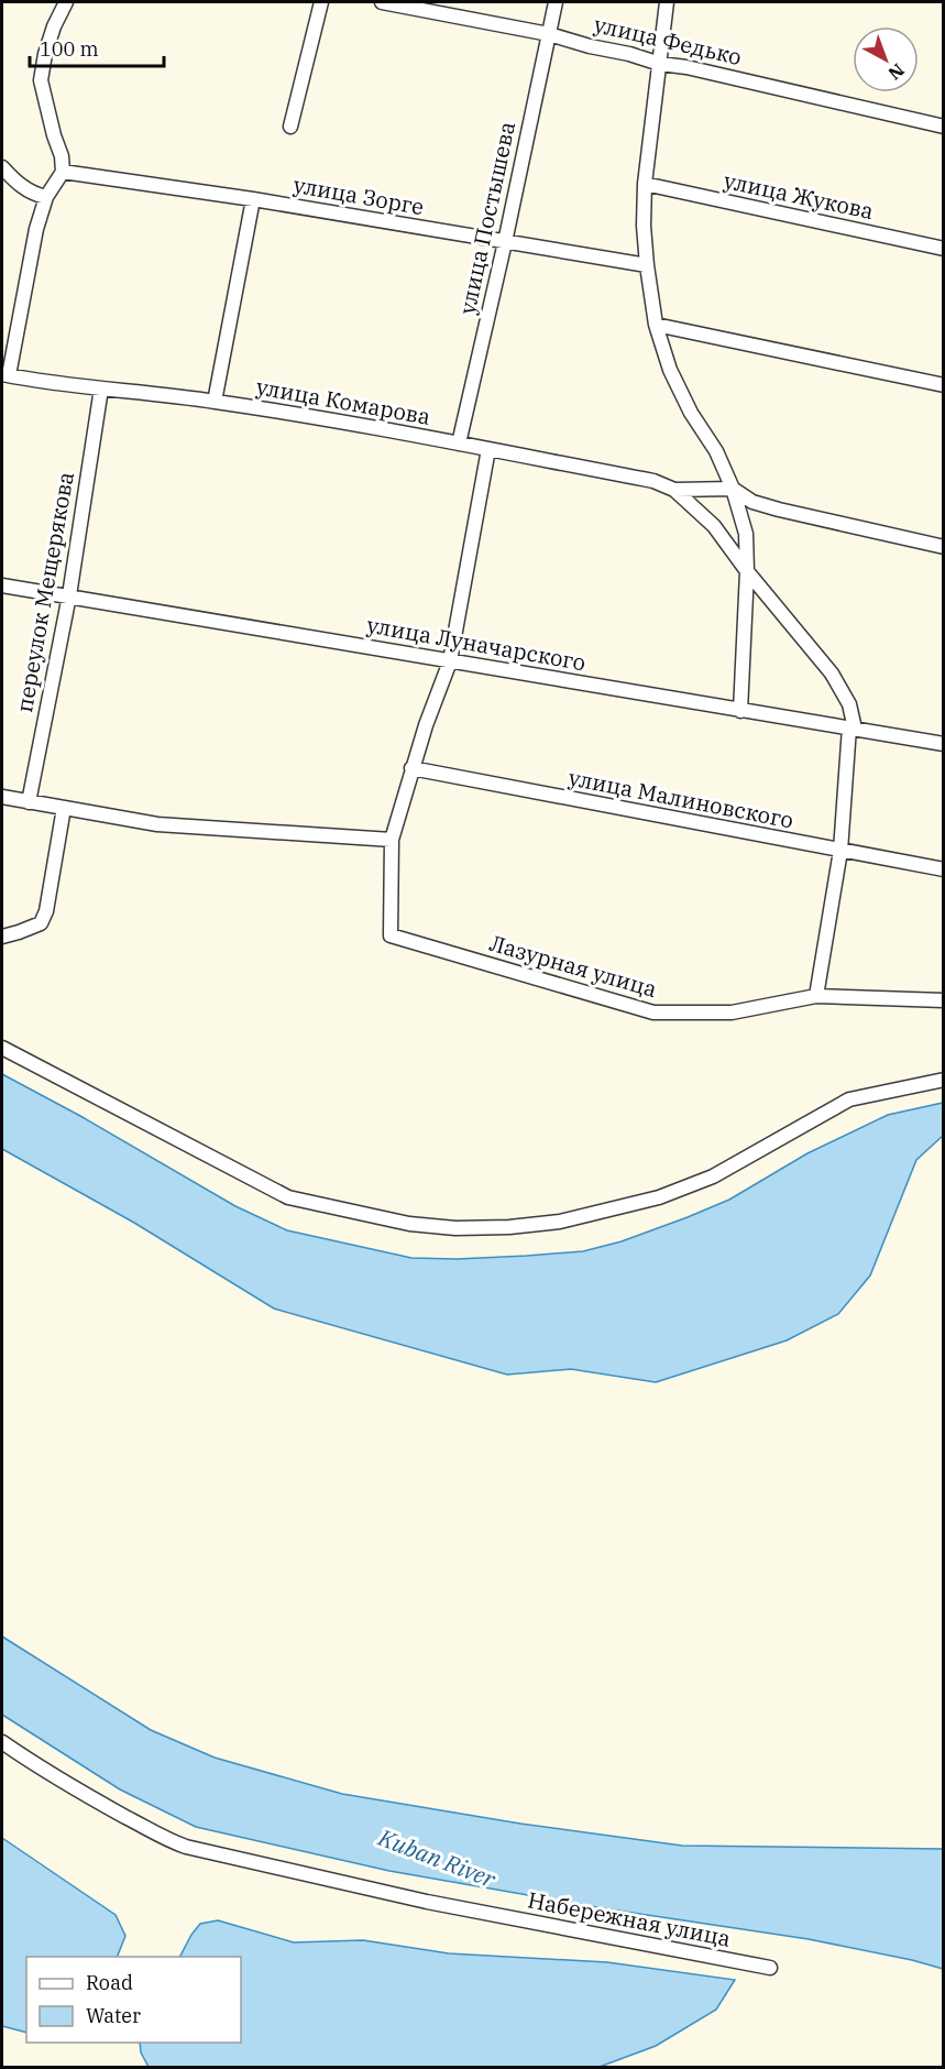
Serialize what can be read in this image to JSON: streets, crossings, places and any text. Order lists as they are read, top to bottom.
{
  "streets": {
    "street": [
      "улица Федько",
      "улица Зорге",
      "улица Жукова",
      "улица Постышева",
      "улица Комарова",
      "переулок Мещерякова",
      "улица Луначарского",
      "улица Малиновского",
      "Лазурная улица",
      "Набережная улица"
    ]
  },
  "crossings": [
    ["улица Федько", "улица Постышева"],
    ["улица Зорге", "улица Постышева"],
    ["улица Постышева", "улица Комарова"],
    ["улица Комарова", "переулок Мещерякова"],
    ["улица Комарова", "улица Луначарского"],
    ["переулок Мещерякова", "улица Луначарского"]
  ],
  "water": ["Kuban River"],
  "legend": ["Road", "Water"],
  "scale_bar": "100 m",
  "north": "bottom right"
}
